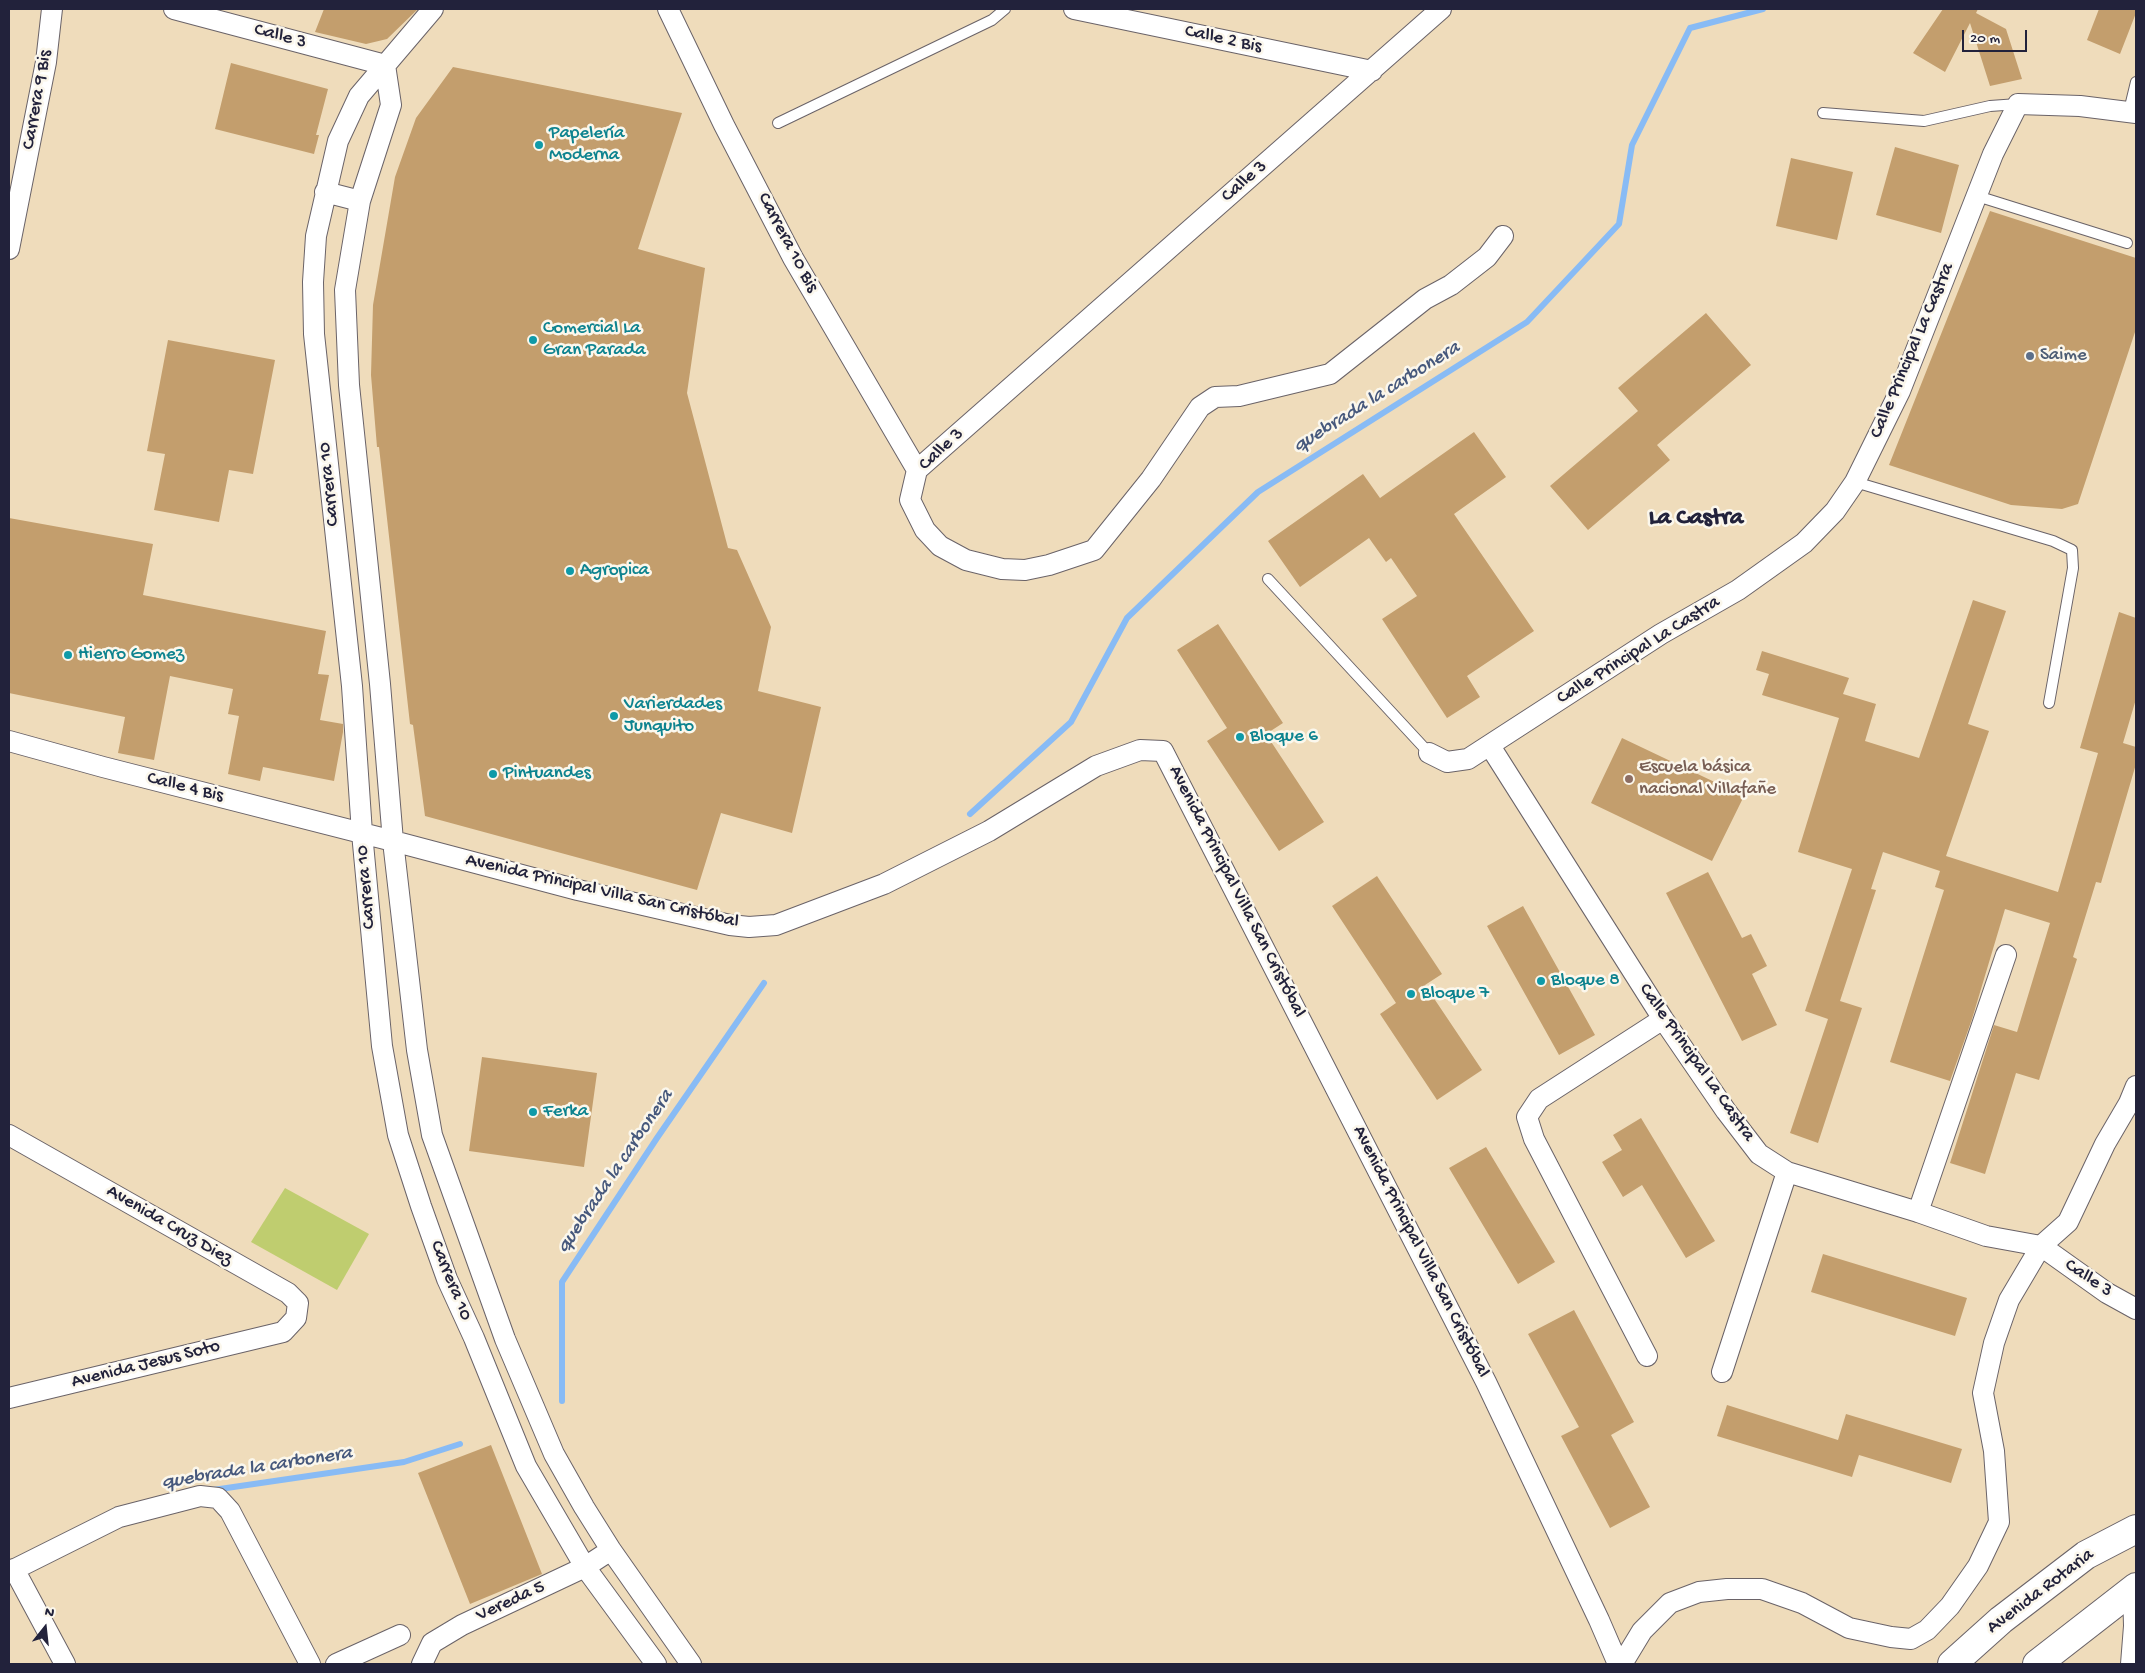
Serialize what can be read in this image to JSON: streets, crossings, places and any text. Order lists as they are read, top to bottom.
{
  "streets": {
    "main road": ["Avenida Rotaria"],
    "street": [
      "Calle 3",
      "Calle 2 Bis",
      "Carrera 9 Bis",
      "Carrera 10 Bis",
      "Calle Principal La Castra",
      "Carrera 10",
      "Calle 4 Bis",
      "Avenida Principal Villa San Cristóbal",
      "Avenida Cruz Diez",
      "Avenida Jesus Soto",
      "Vereda 5"
    ]
  },
  "crossings": [
    ["Calle 3", "Calle 2 Bis"],
    ["Calle 3", "Carrera 10 Bis"],
    ["Calle 3", "Calle Principal La Castra"],
    ["Calle 3", "Carrera 10"],
    ["Carrera 10", "Calle 4 Bis"],
    ["Carrera 10", "Avenida Principal Villa San Cristóbal"],
    ["Carrera 10", "Vereda 5"],
    ["Calle 4 Bis", "Avenida Principal Villa San Cristóbal"],
    ["Avenida Cruz Diez", "Avenida Jesus Soto"]
  ],
  "districts": ["La Castra"],
  "water": ["quebrada la carbonera"],
  "places": [
    "Papelería Moderna",
    "Comercial La Gran Parada",
    "Saime",
    "Agropica",
    "Hierro Gomez",
    "Varierdades Junquito",
    "Bloque 6",
    "Pintuandes",
    "Escuela básica nacional Villafañe",
    "Bloque 8",
    "Bloque 7",
    "Ferka"
  ],
  "scale_bar": "20 m",
  "north": "top"
}
